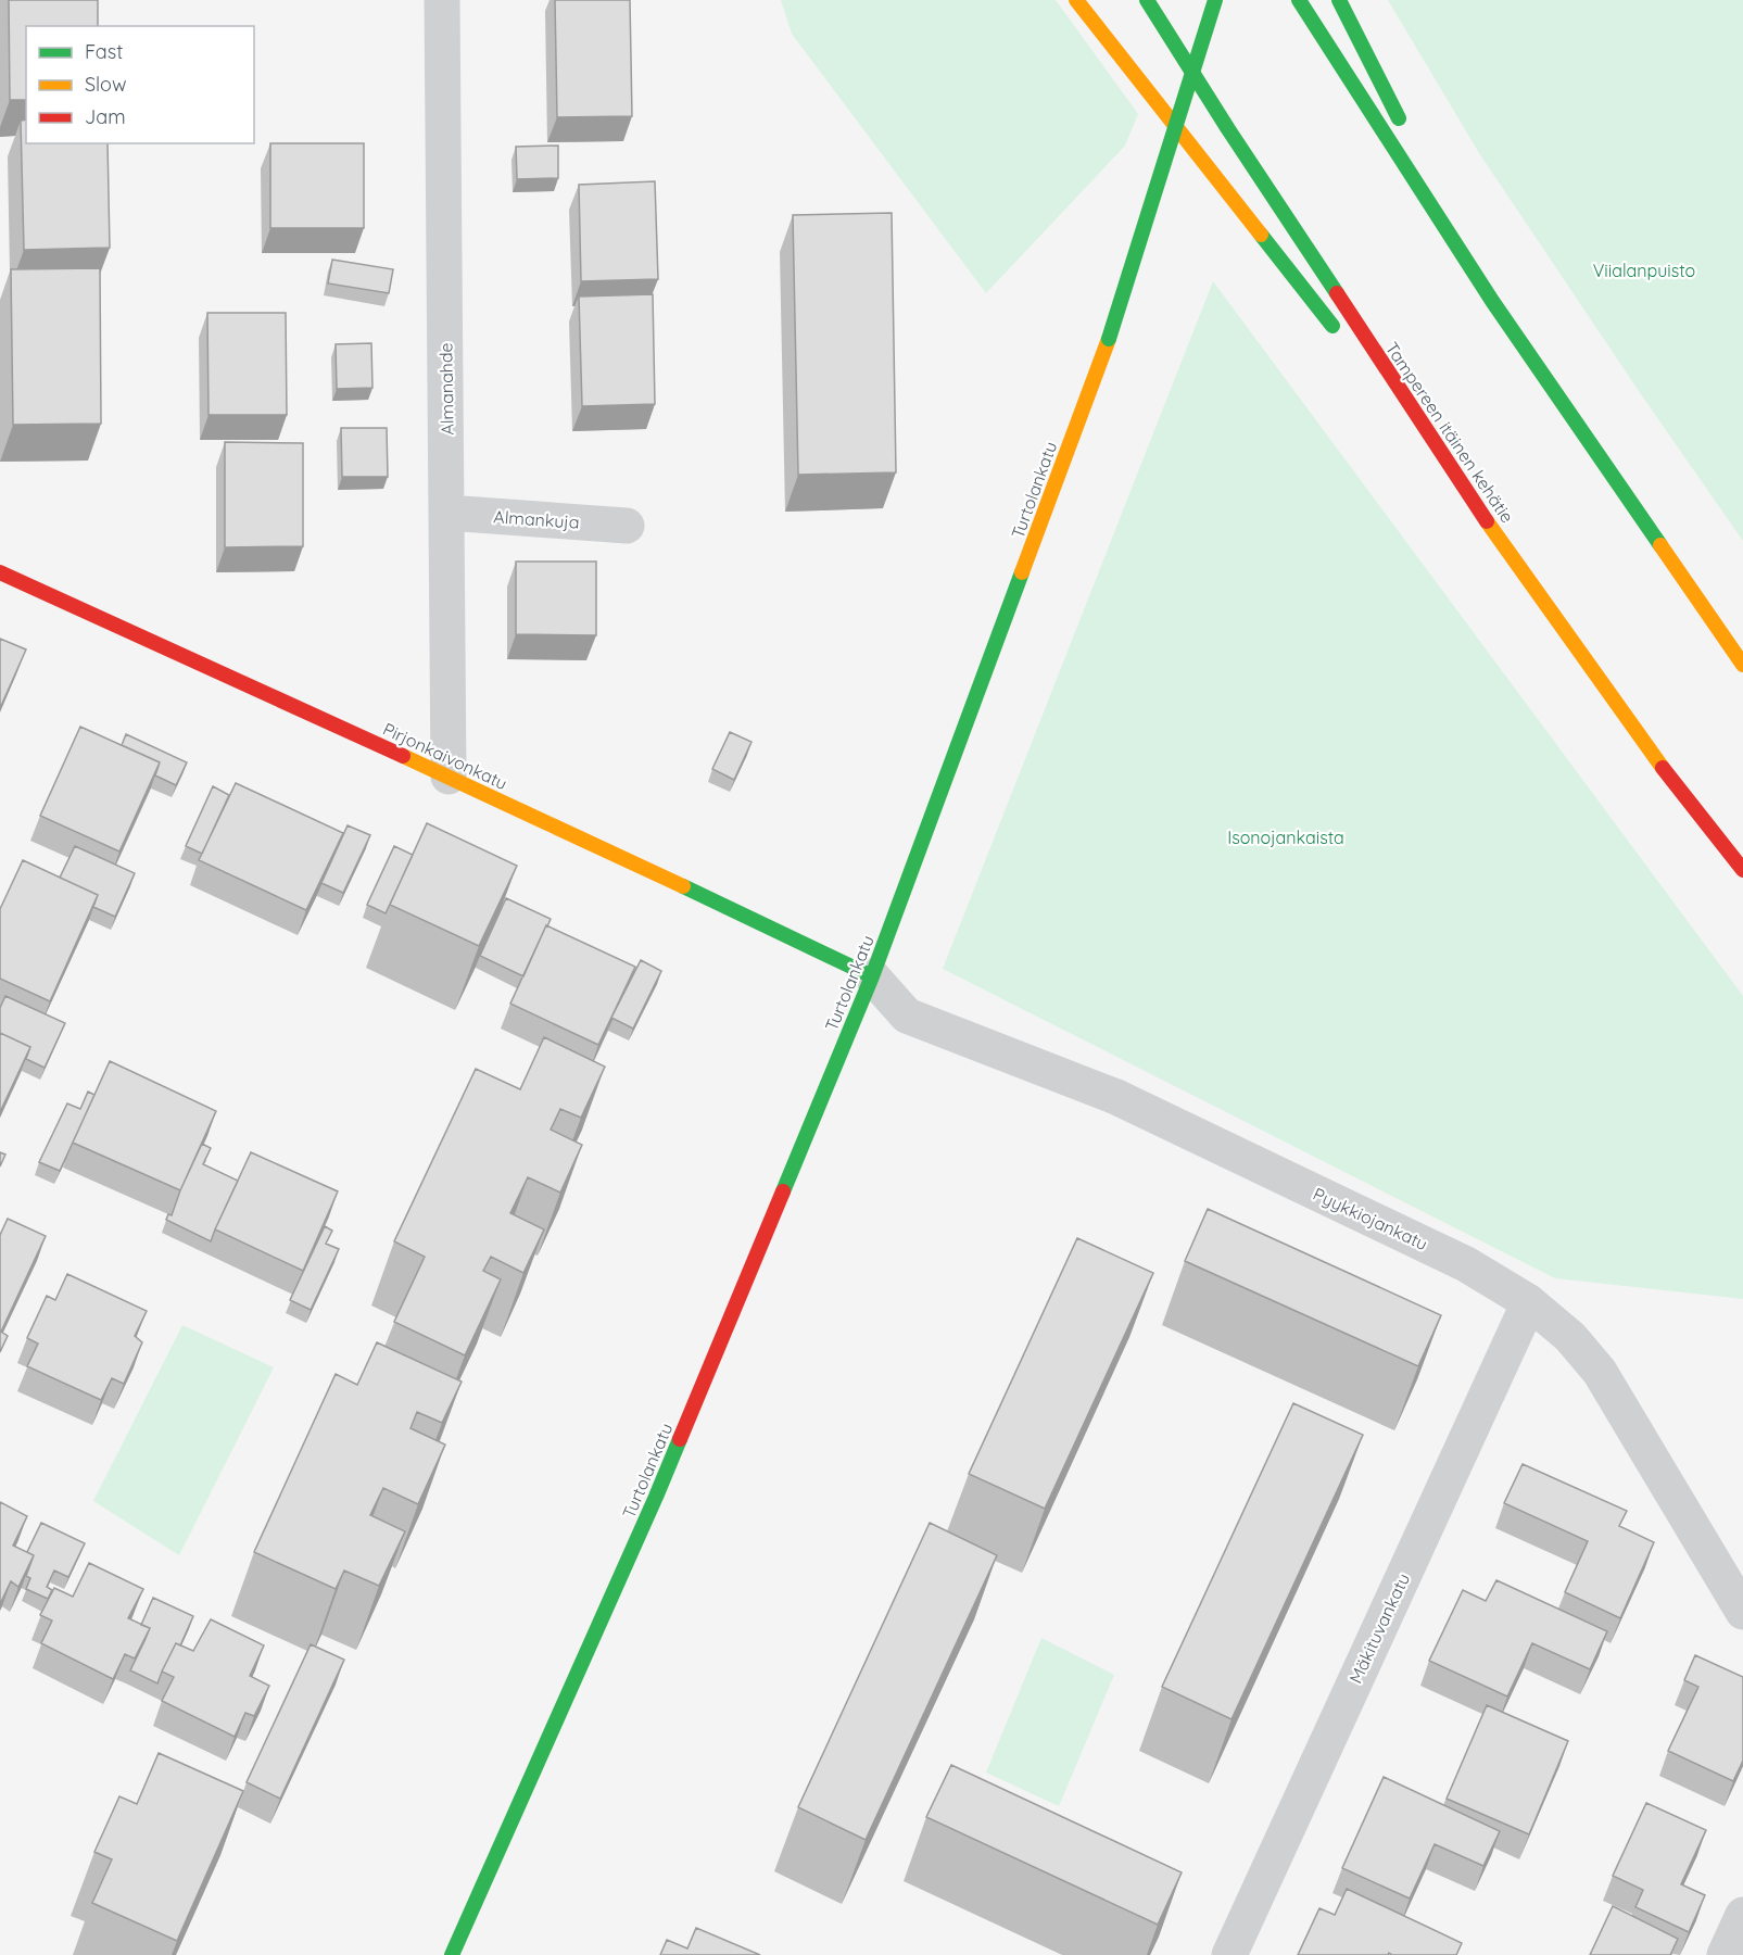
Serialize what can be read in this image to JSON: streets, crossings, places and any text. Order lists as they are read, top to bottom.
{
  "streets": {
    "main road": ["Tampereen itäinen kehätie", "Turtolankatu", "Pirjonkaivonkatu"],
    "street": [
      "Almanahde",
      "Almankuja",
      "Pyykkiojankatu",
      "Mäkituvankatu"
    ]
  },
  "crossings": [
    ["Almanahde", "Almankuja"],
    ["Almanahde", "Pirjonkaivonkatu"],
    ["Turtolankatu", "Pirjonkaivonkatu"],
    ["Turtolankatu", "Pyykkiojankatu"],
    ["Pirjonkaivonkatu", "Pyykkiojankatu"],
    ["Pyykkiojankatu", "Mäkituvankatu"]
  ],
  "parks": ["Viialanpuisto", "Isonojankaista"],
  "legend": ["Fast", "Slow", "Jam"]
}
